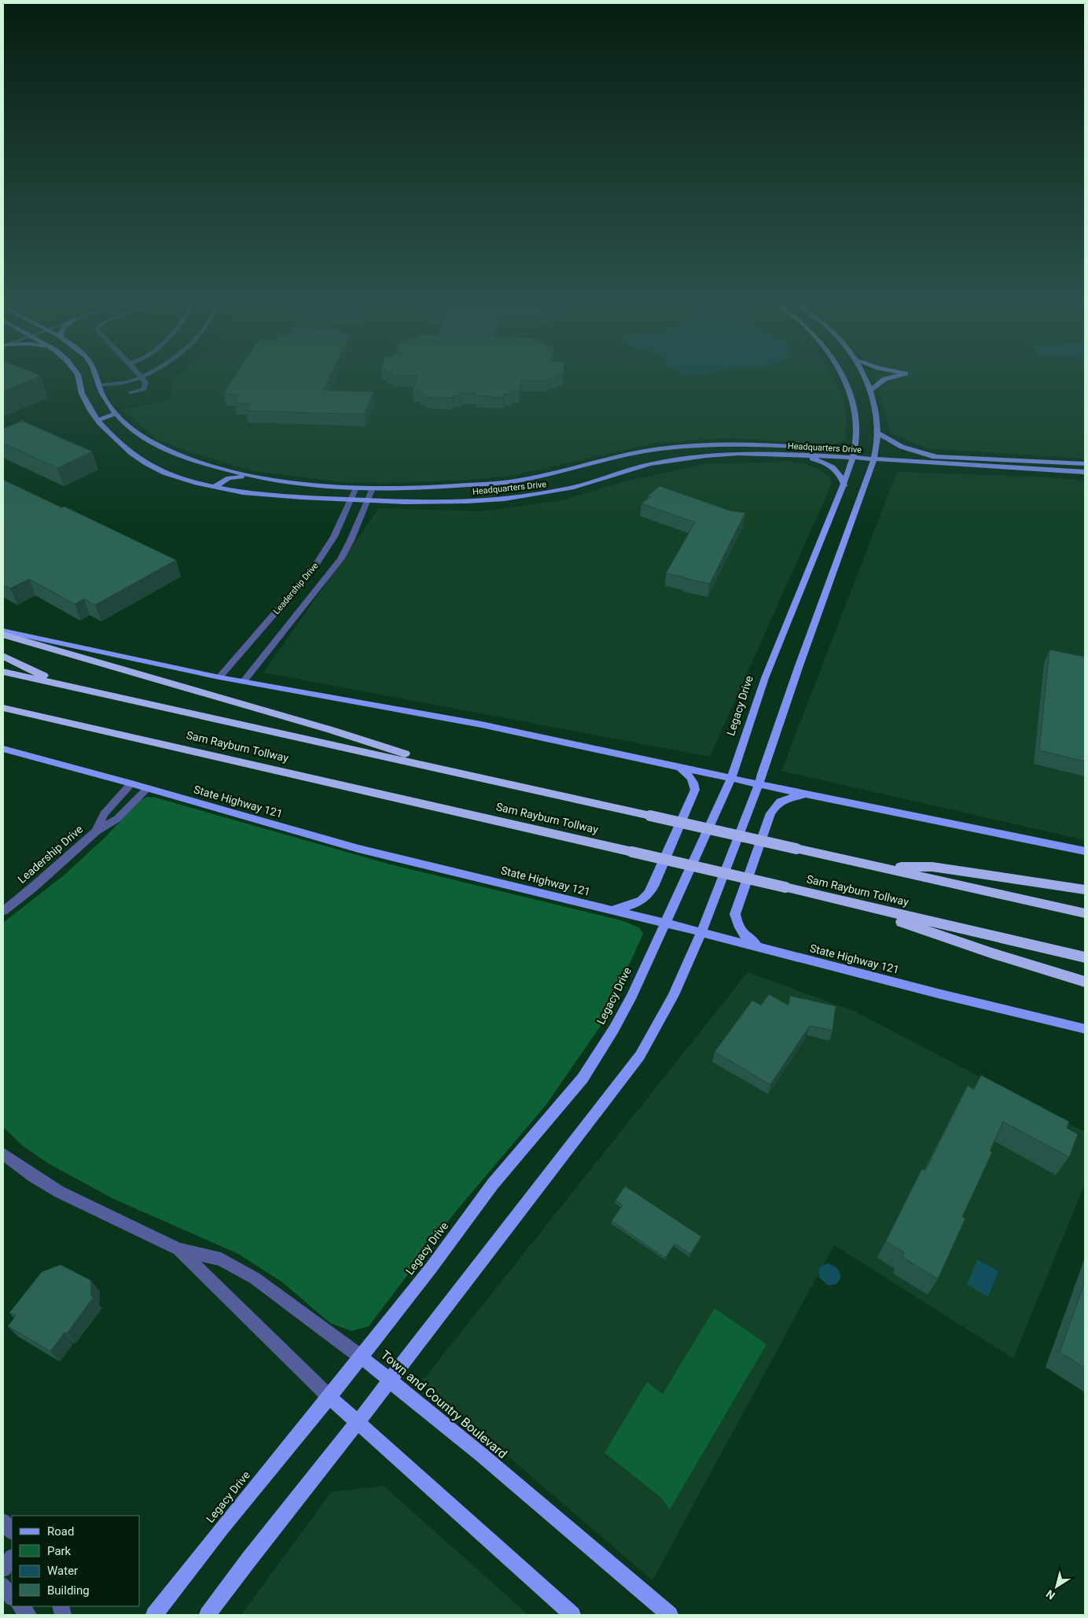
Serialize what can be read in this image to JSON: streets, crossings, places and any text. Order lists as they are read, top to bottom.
{
  "streets": {
    "highway": ["Sam Rayburn Tollway"],
    "main road": [
      "Headquarters Drive",
      "Legacy Drive",
      "State Highway 121",
      "Town and Country Boulevard"
    ],
    "street": ["Leadership Drive"]
  },
  "crossings": [
    ["Headquarters Drive", "Leadership Drive"],
    ["Headquarters Drive", "Legacy Drive"],
    ["Leadership Drive", "State Highway 121"],
    ["Legacy Drive", "State Highway 121"],
    ["Legacy Drive", "Town and Country Boulevard"]
  ],
  "legend": [
    "Road",
    "Park",
    "Water",
    "Building"
  ],
  "north": "bottom left"
}
